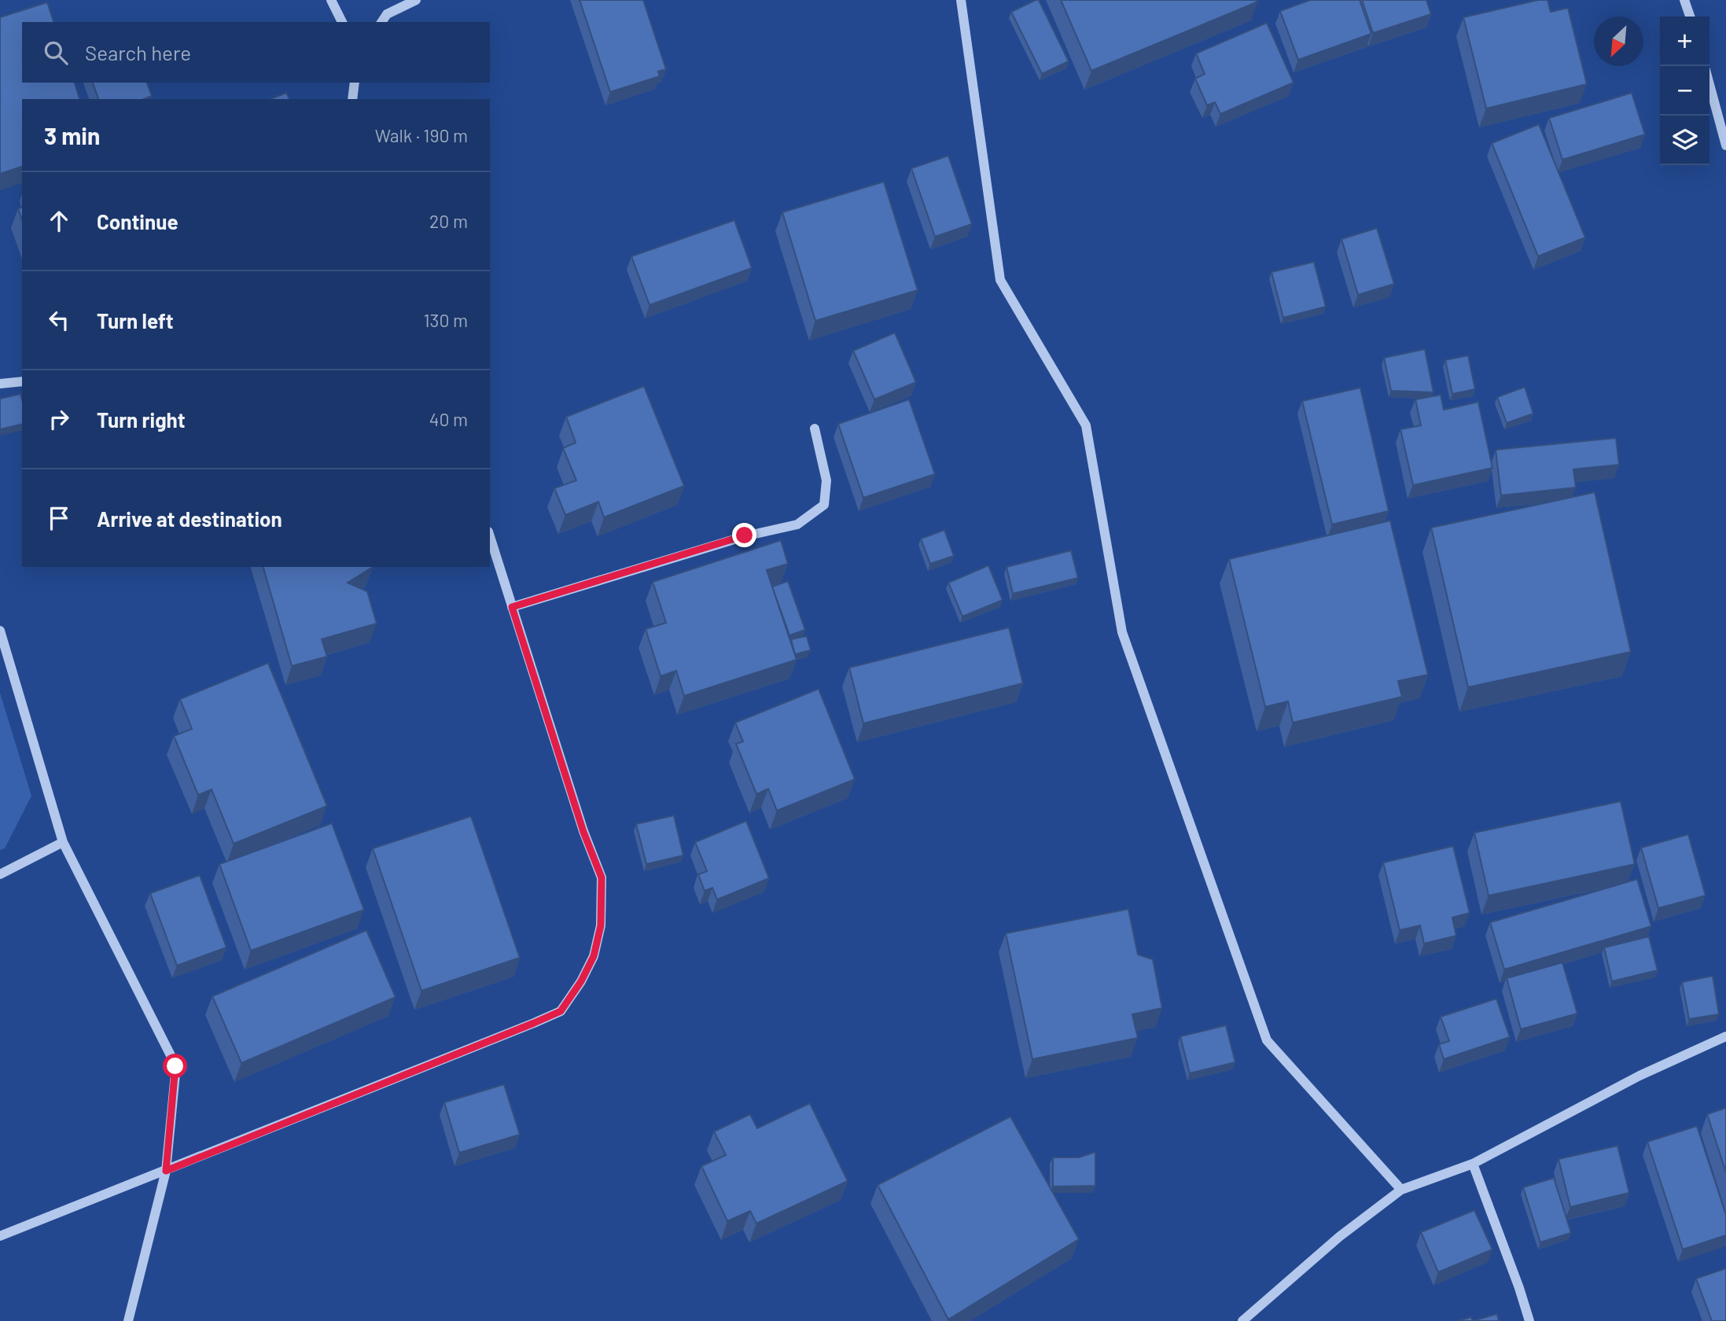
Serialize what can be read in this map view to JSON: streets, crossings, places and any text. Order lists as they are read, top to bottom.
{
  "north": "bottom left",
  "page": {
    "map_buttons": ["+", "−"],
    "search": "Search here",
    "heading": ["3 min", "Walk · 190 m"],
    "list": [
      ["Continue", "20 m"],
      ["Turn left", "130 m"],
      ["Turn right", "40 m"],
      "Arrive at destination"
    ]
  }
}
